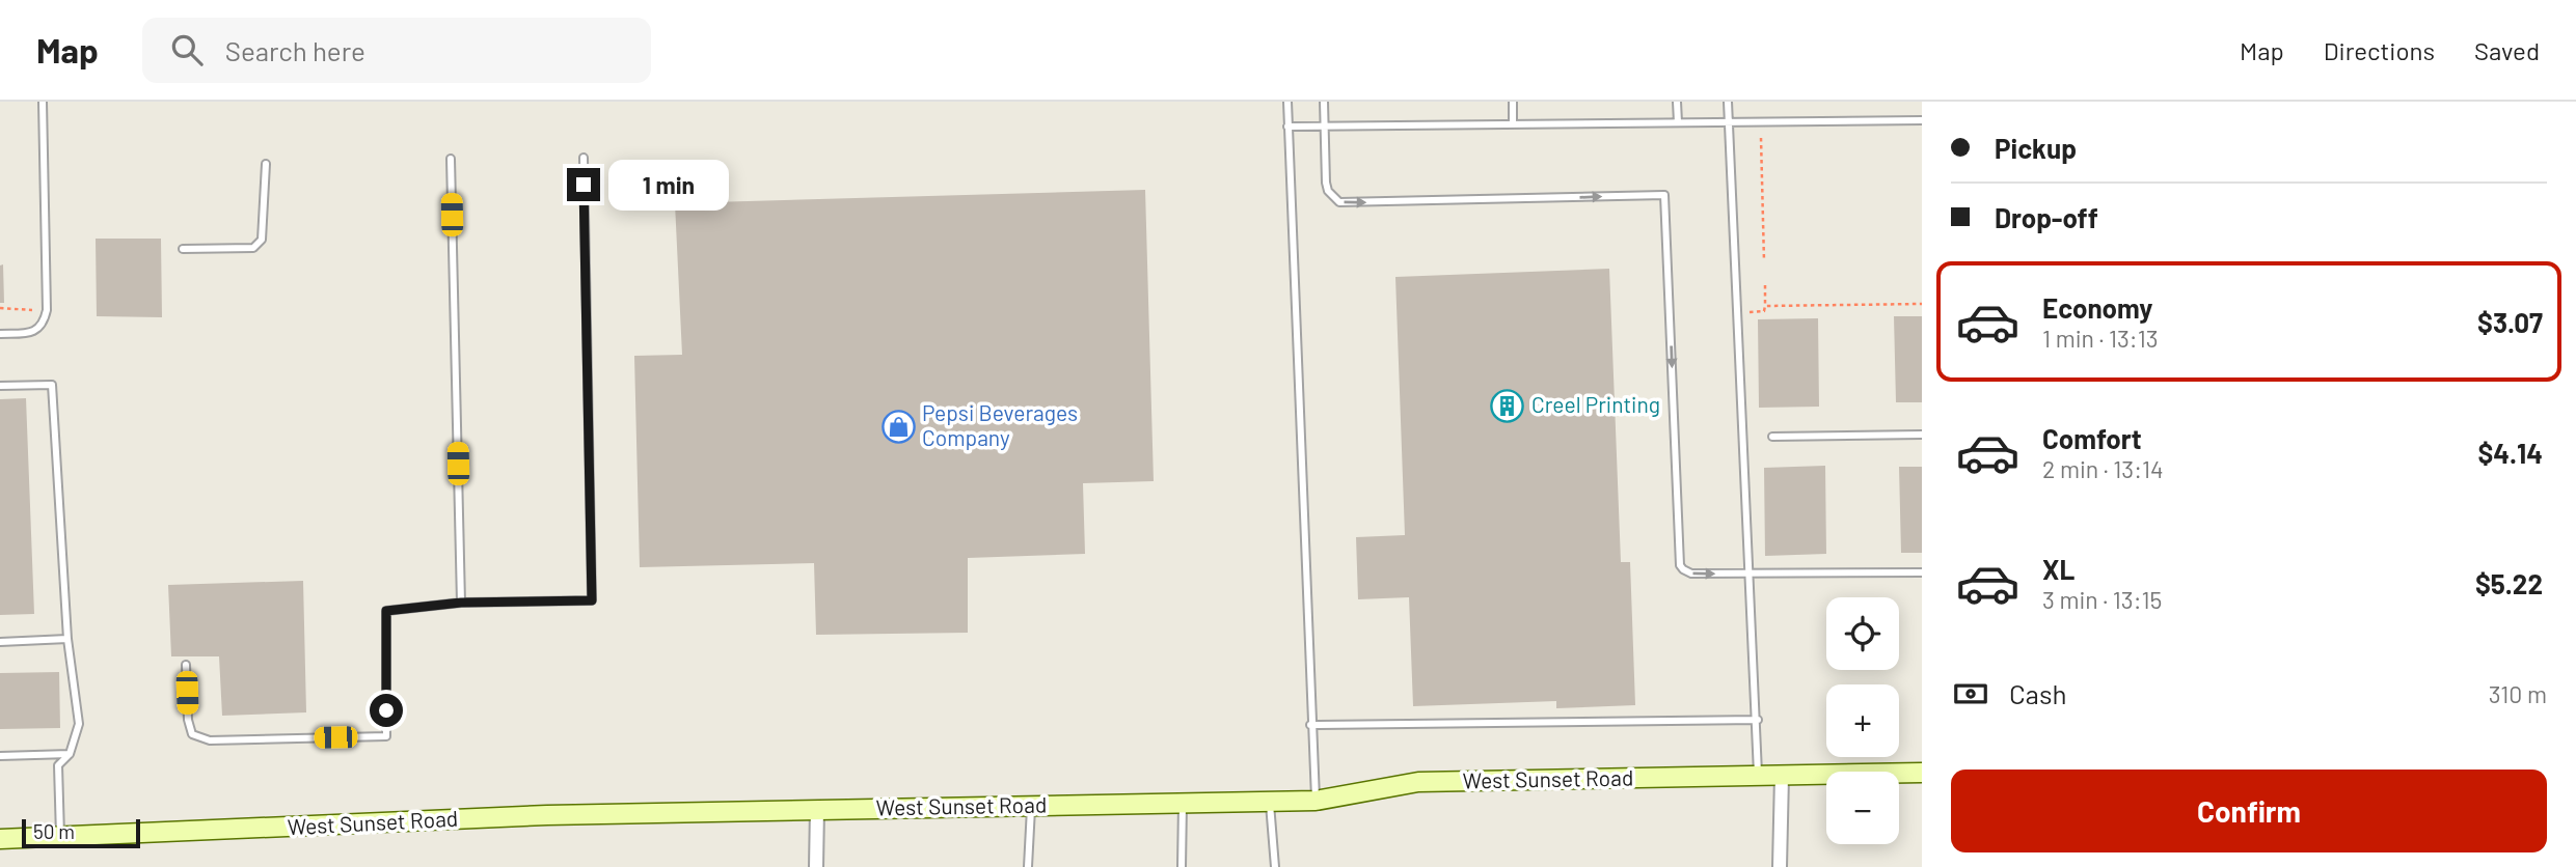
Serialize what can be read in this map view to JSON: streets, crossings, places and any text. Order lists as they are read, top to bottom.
{
  "streets": {
    "main road": ["West Sunset Road"]
  },
  "places": {
    "building": ["Creel Printing"],
    "shop": ["Pepsi Beverages Company"]
  },
  "scale_bar": "50 m",
  "page": {
    "header": "Map",
    "search": "Search here",
    "nav": ["Map", "Directions", "Saved"],
    "banner": ["Pickup", "Drop-off"],
    "bubble": "1 min",
    "list": [
      {
        "name": "Economy",
        "note": "1 min · 13:13",
        "value": "$3.07"
      },
      {
        "name": "Comfort",
        "note": "2 min · 13:14",
        "value": "$4.14"
      },
      {
        "name": "XL",
        "note": "3 min · 13:15",
        "value": "$5.22"
      }
    ],
    "map_buttons": ["+", "−"],
    "pay": ["Cash", "310 m"],
    "buttons": "Confirm",
    "scale": "50 m"
  }
}
